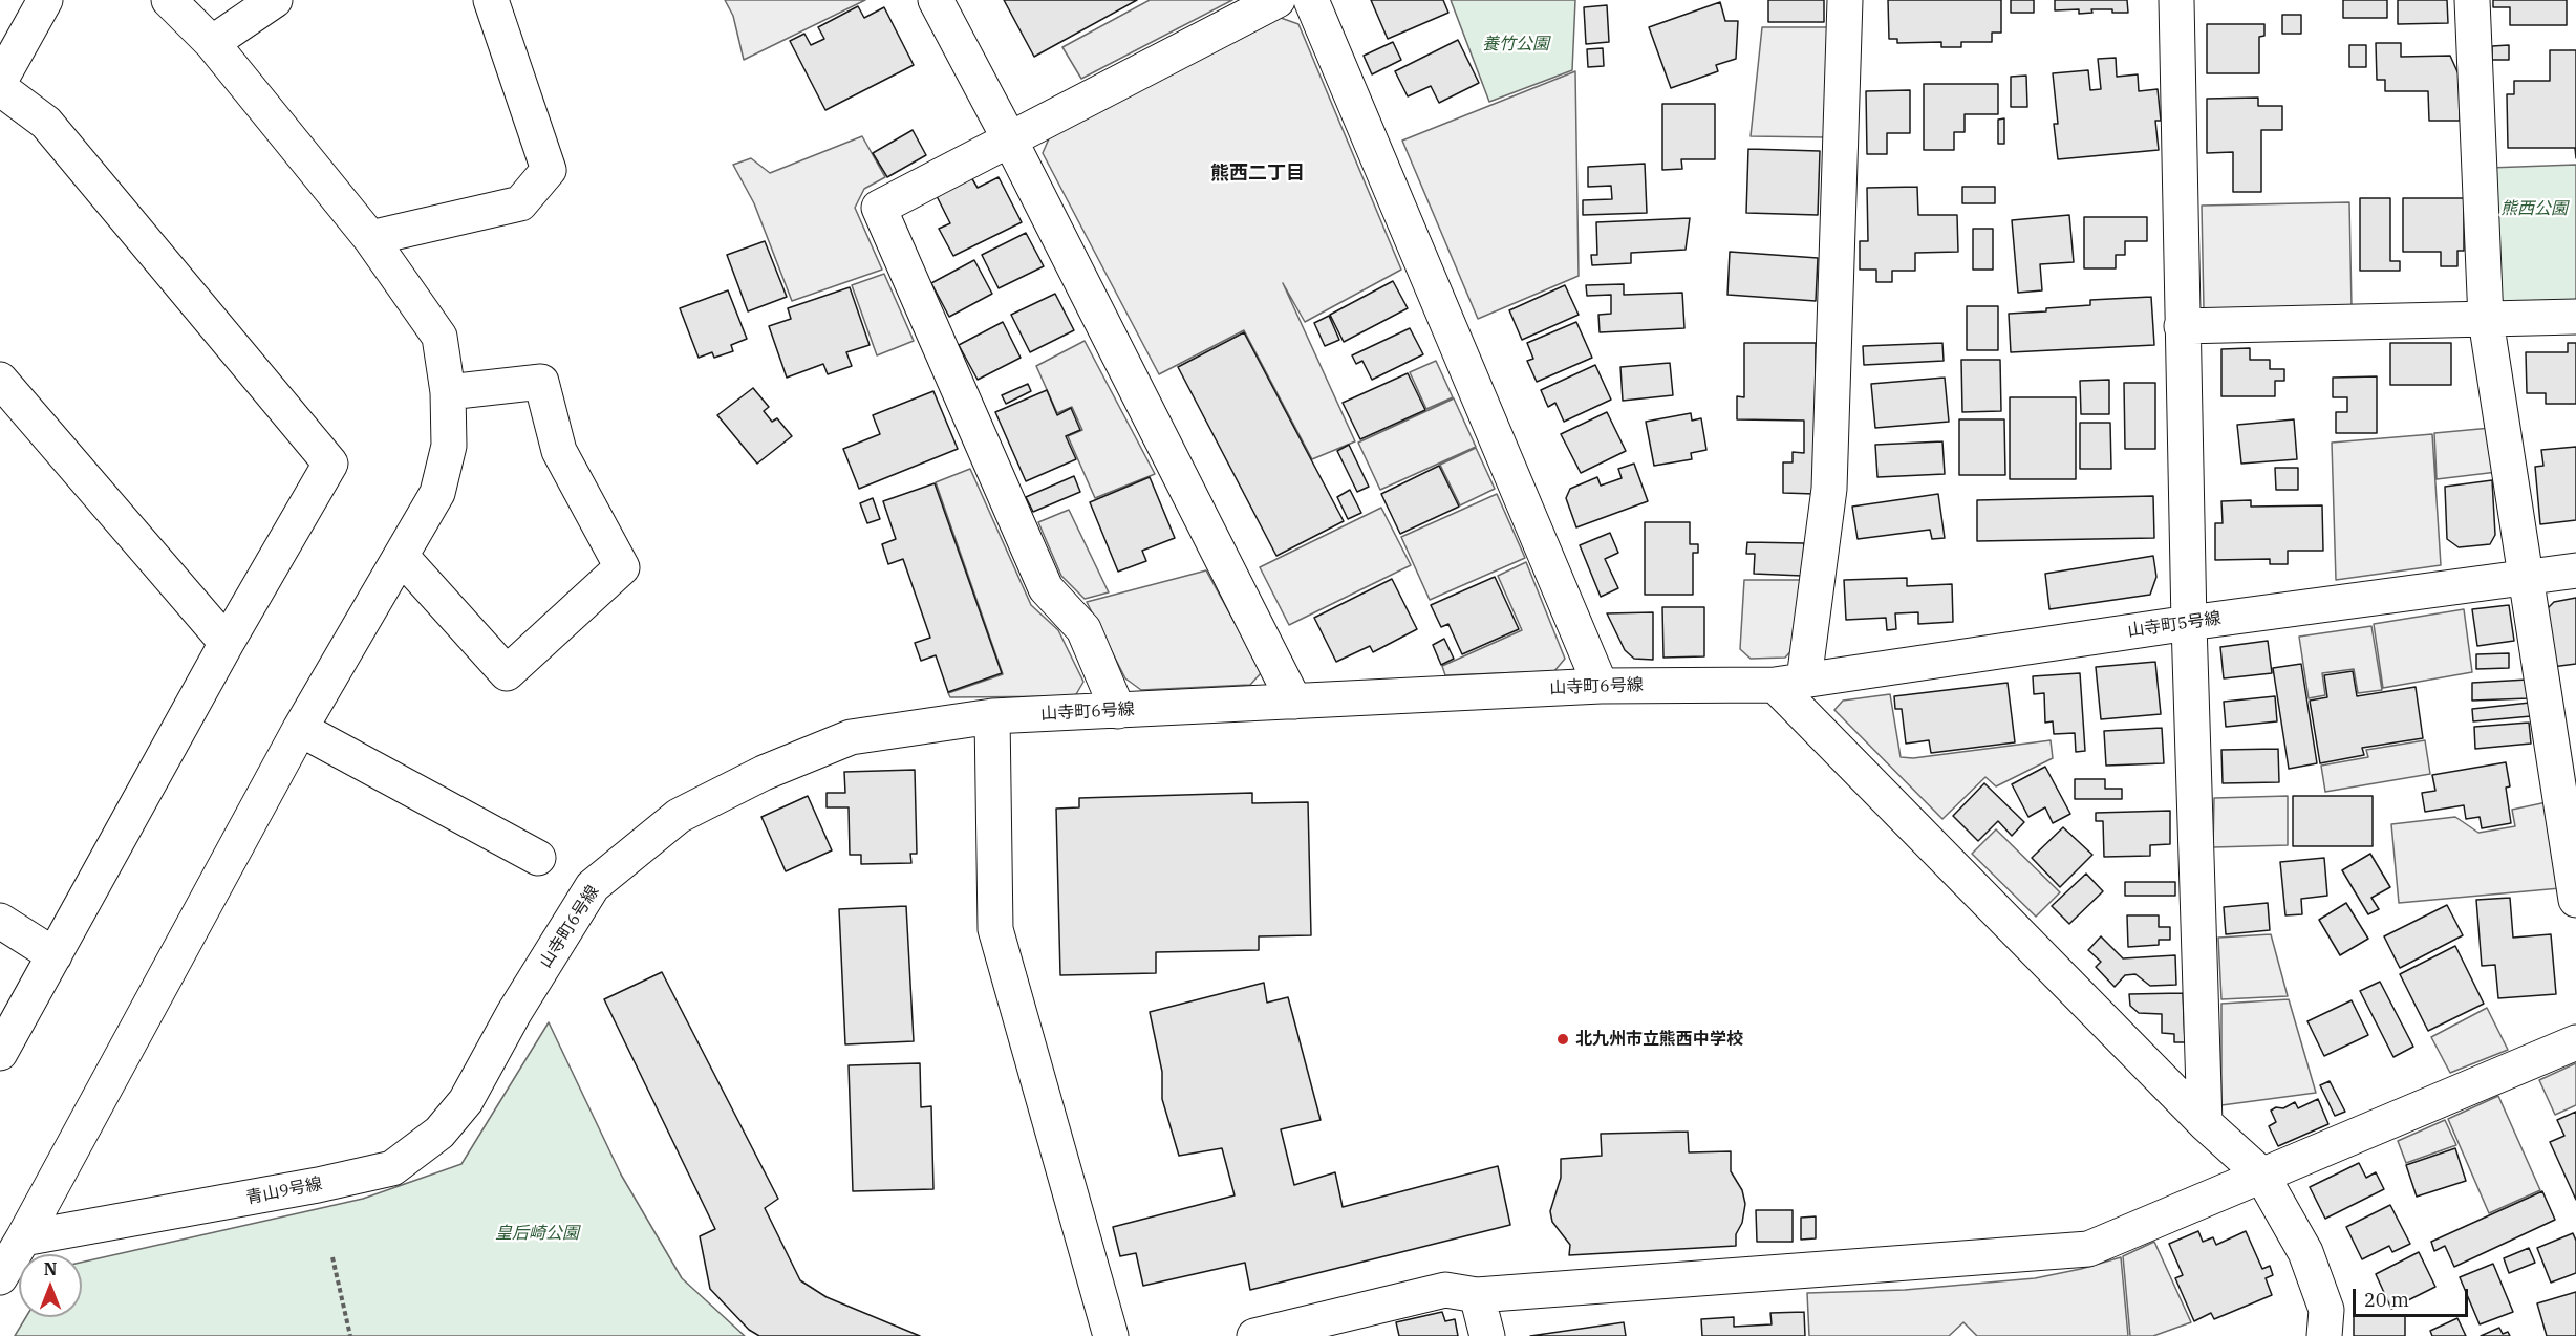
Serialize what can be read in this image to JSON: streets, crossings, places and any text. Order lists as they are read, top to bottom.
{
  "streets": {
    "street": ["山寺町5号線", "山寺町6号線", "青山9号線"]
  },
  "crossings": [
    ["山寺町5号線", "山寺町6号線"],
    ["山寺町6号線", "青山9号線"]
  ],
  "districts": ["熊西二丁目"],
  "parks": ["養竹公園", "熊西公園", "皇后崎公園"],
  "places": ["北九州市立熊西中学校"],
  "scale_bar": "20 m",
  "north": "top"
}
